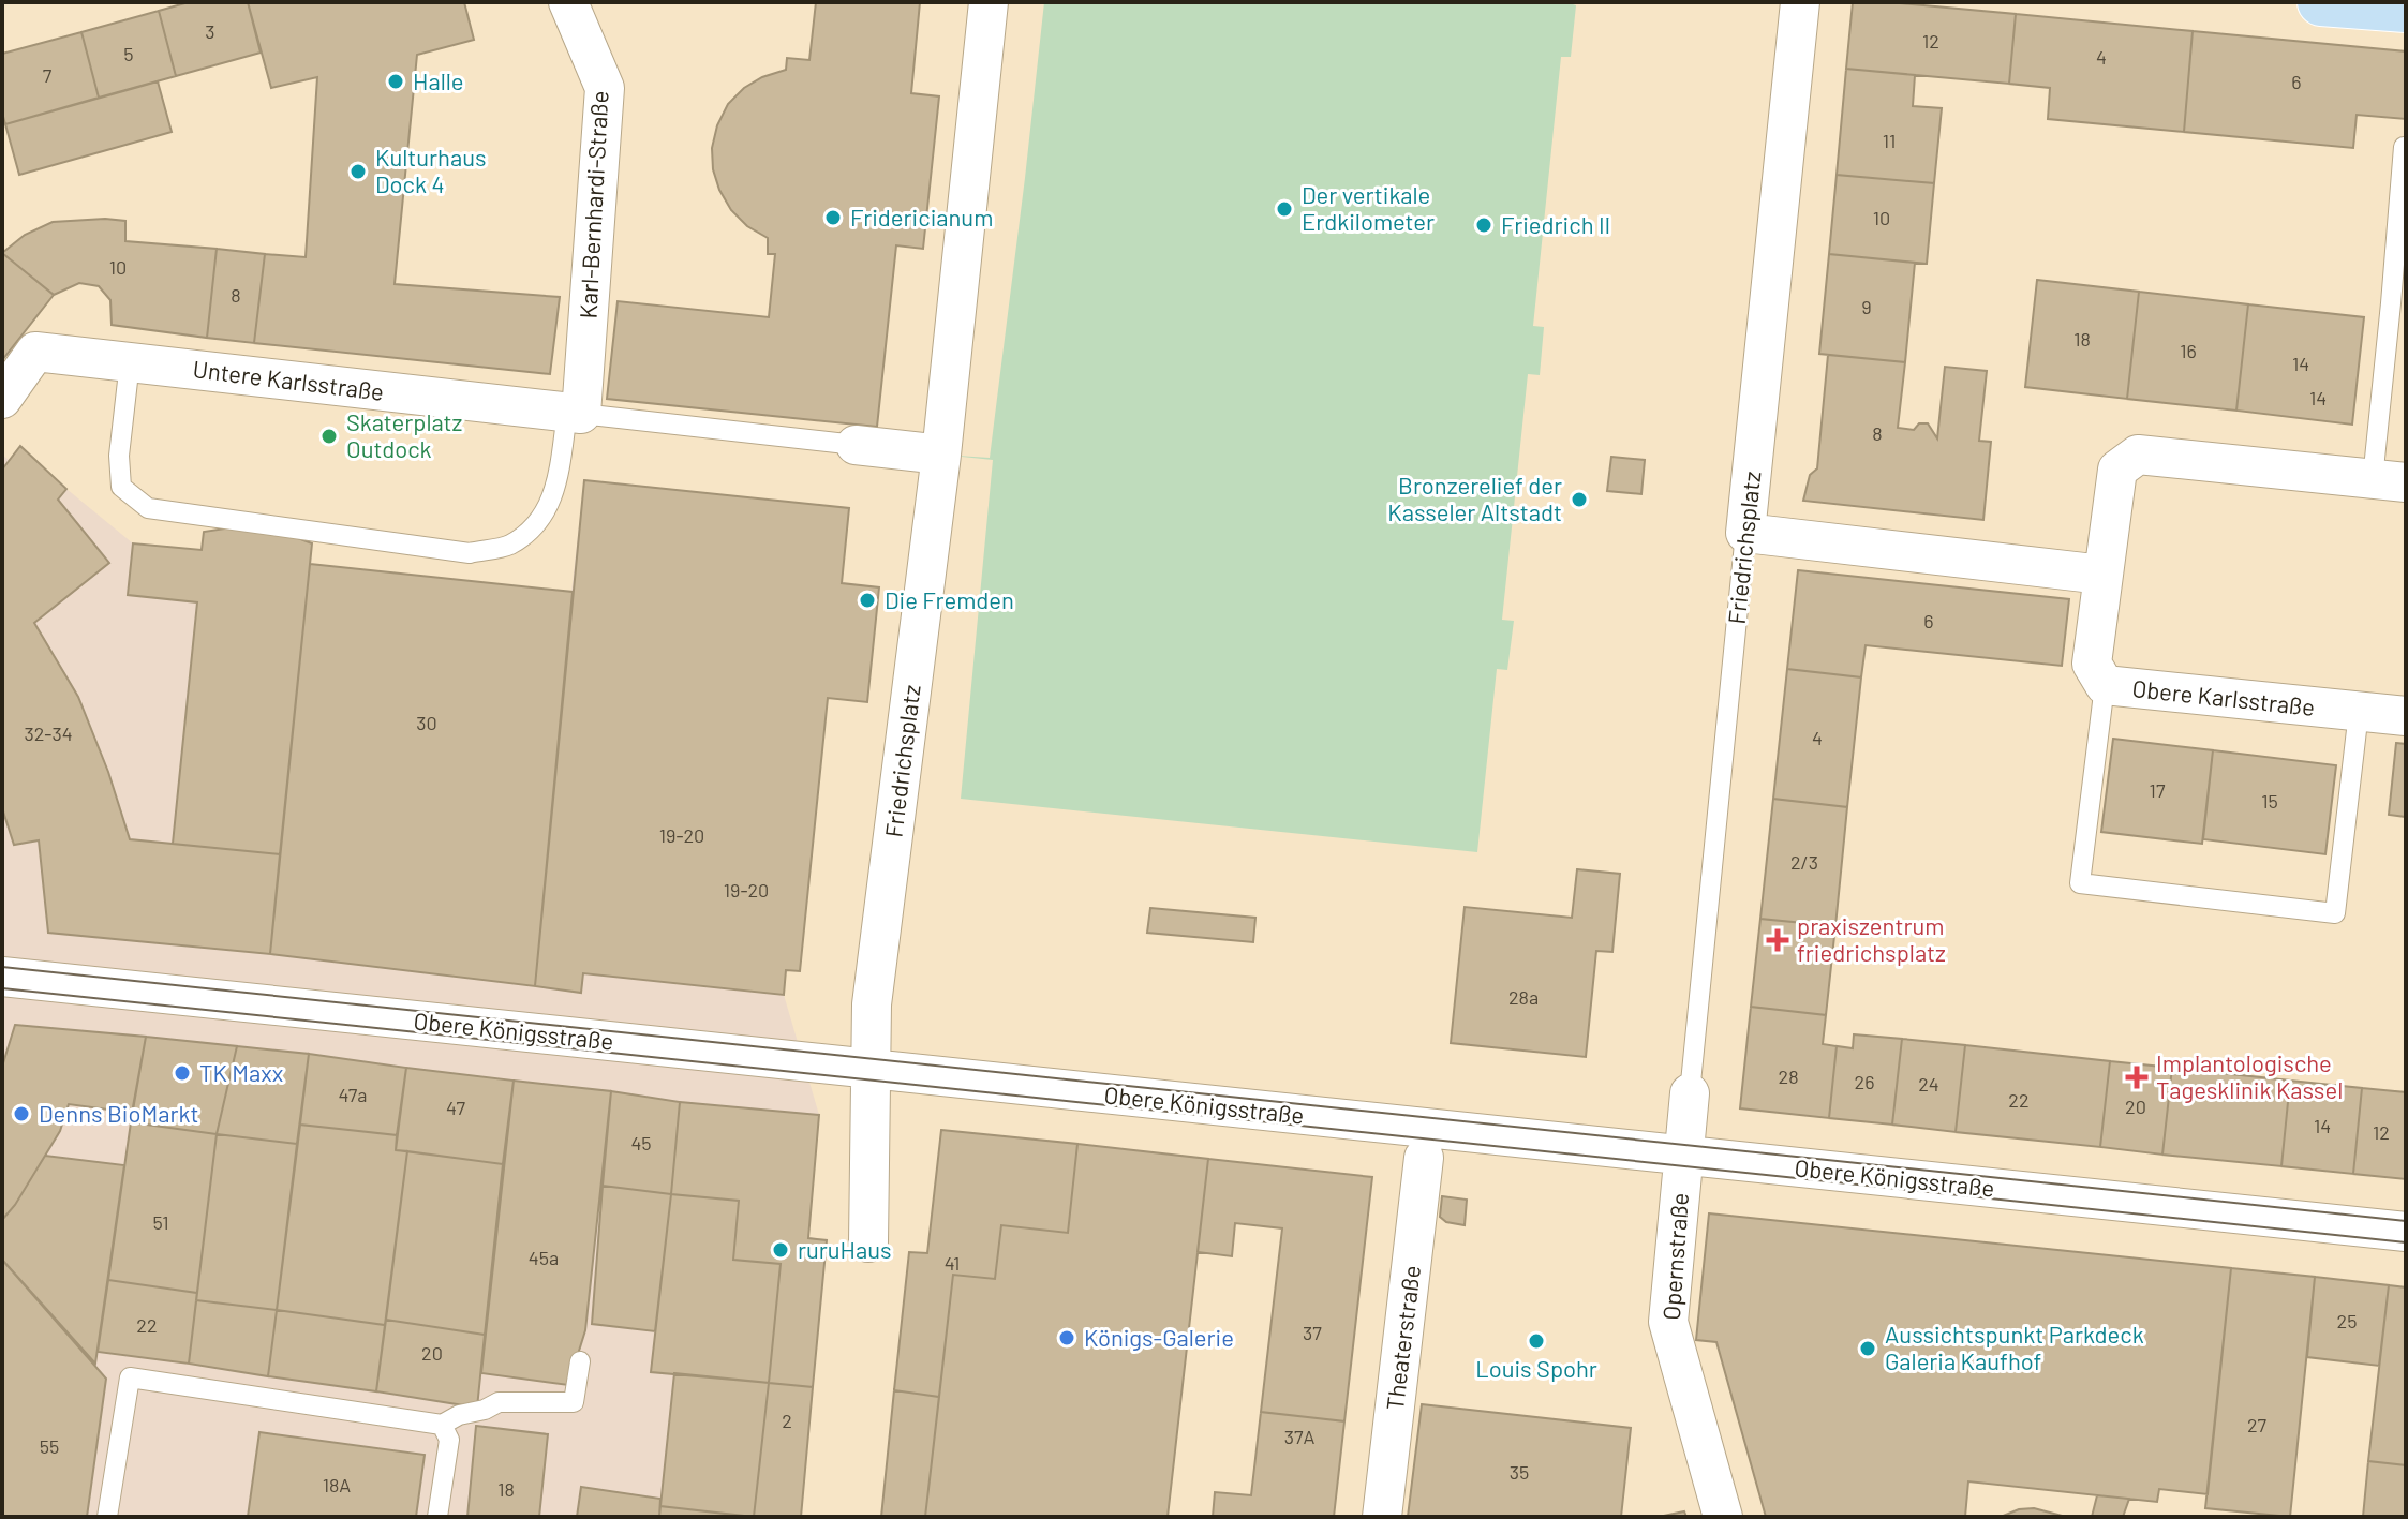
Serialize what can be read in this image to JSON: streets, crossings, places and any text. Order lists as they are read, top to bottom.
{
  "streets": {
    "street": [
      "Karl-Bernhardi-Straße",
      "Untere Karlsstraße",
      "Friedrichsplatz",
      "Obere Karlsstraße",
      "Obere Königsstraße",
      "Opernstraße",
      "Theaterstraße"
    ]
  },
  "crossings": [
    ["Karl-Bernhardi-Straße", "Untere Karlsstraße"],
    ["Friedrichsplatz", "Obere Königsstraße"],
    ["Friedrichsplatz", "Opernstraße"],
    ["Obere Königsstraße", "Opernstraße"]
  ],
  "places": {
    "other": [
      "Halle",
      "Kulturhaus Dock 4",
      "Der vertikale Erdkilometer",
      "Fridericianum",
      "Friedrich II",
      "Skaterplatz Outdock",
      "Bronzerelief der Kasseler Altstadt",
      "Die Fremden",
      "TK Maxx",
      "Denns BioMarkt",
      "ruruHaus",
      "Königs-Galerie",
      "Louis Spohr",
      "Aussichtspunkt Parkdeck Galeria Kaufhof"
    ],
    "health": ["praxiszentrum friedrichsplatz", "Implantologische Tagesklinik Kassel"]
  },
  "house_numbers": [
    "3",
    "12",
    "5",
    "4",
    "7",
    "6",
    "11",
    "10",
    "10",
    "8",
    "9",
    "18",
    "16",
    "14",
    "14",
    "8",
    "6",
    "30",
    "32-34",
    "4",
    "17",
    "15",
    "19-20",
    "2/3",
    "19-20",
    "28a",
    "28",
    "26",
    "24",
    "47a",
    "22",
    "20",
    "47",
    "14",
    "12",
    "45",
    "51",
    "45a",
    "41",
    "25",
    "22",
    "37",
    "20",
    "2",
    "27",
    "37A",
    "55",
    "35",
    "18A",
    "18"
  ]
}
